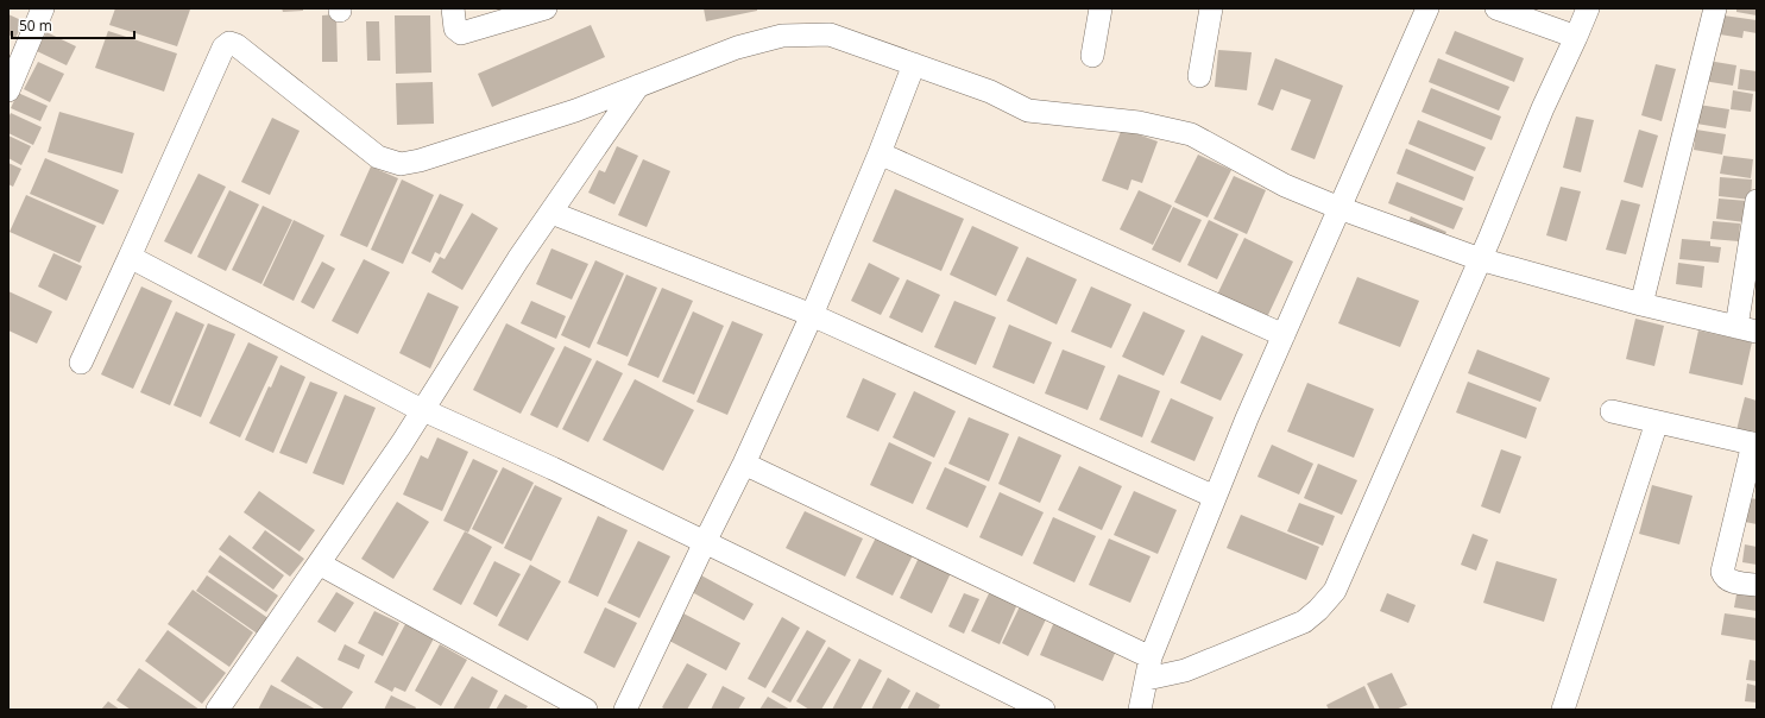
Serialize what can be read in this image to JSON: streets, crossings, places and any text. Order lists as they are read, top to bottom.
{
  "scale_bar": "50 m"
}
